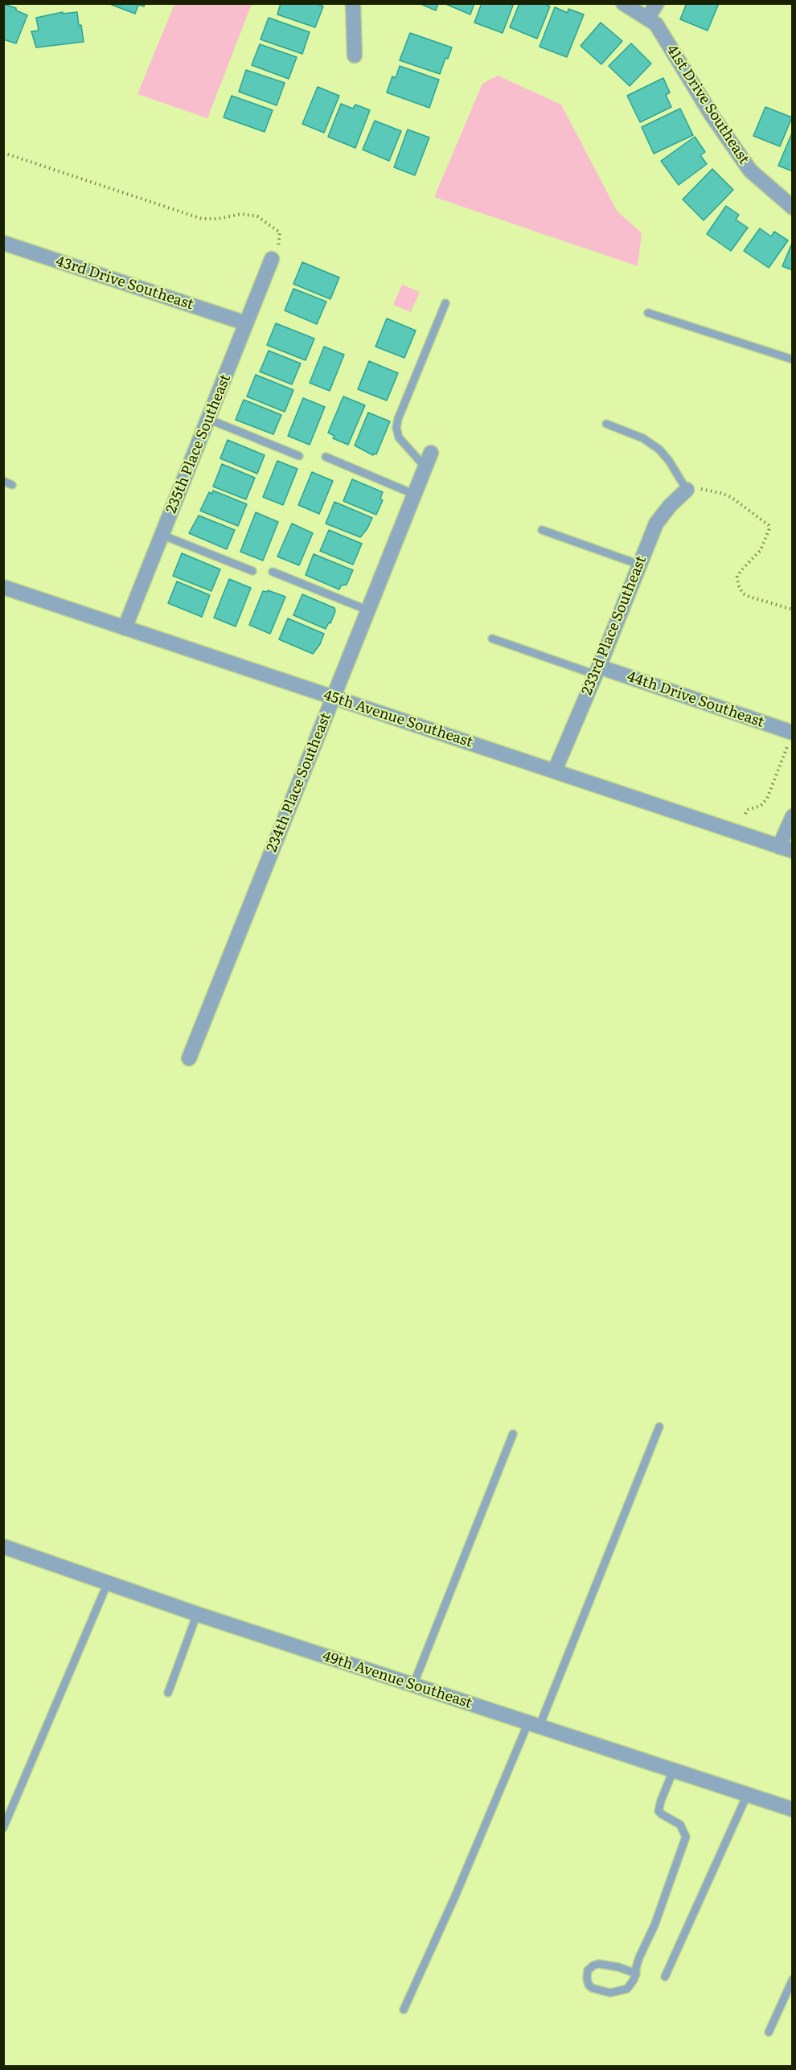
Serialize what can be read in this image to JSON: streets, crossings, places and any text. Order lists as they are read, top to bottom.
{
  "streets": {
    "street": [
      "41st Drive Southeast",
      "43rd Drive Southeast",
      "235th Place Southeast",
      "233rd Place Southeast",
      "44th Drive Southeast",
      "45th Avenue Southeast",
      "234th Place Southeast",
      "49th Avenue Southeast"
    ]
  },
  "crossings": [
    ["43rd Drive Southeast", "235th Place Southeast"],
    ["235th Place Southeast", "45th Avenue Southeast"],
    ["233rd Place Southeast", "44th Drive Southeast"],
    ["233rd Place Southeast", "45th Avenue Southeast"],
    ["45th Avenue Southeast", "234th Place Southeast"]
  ]
}
